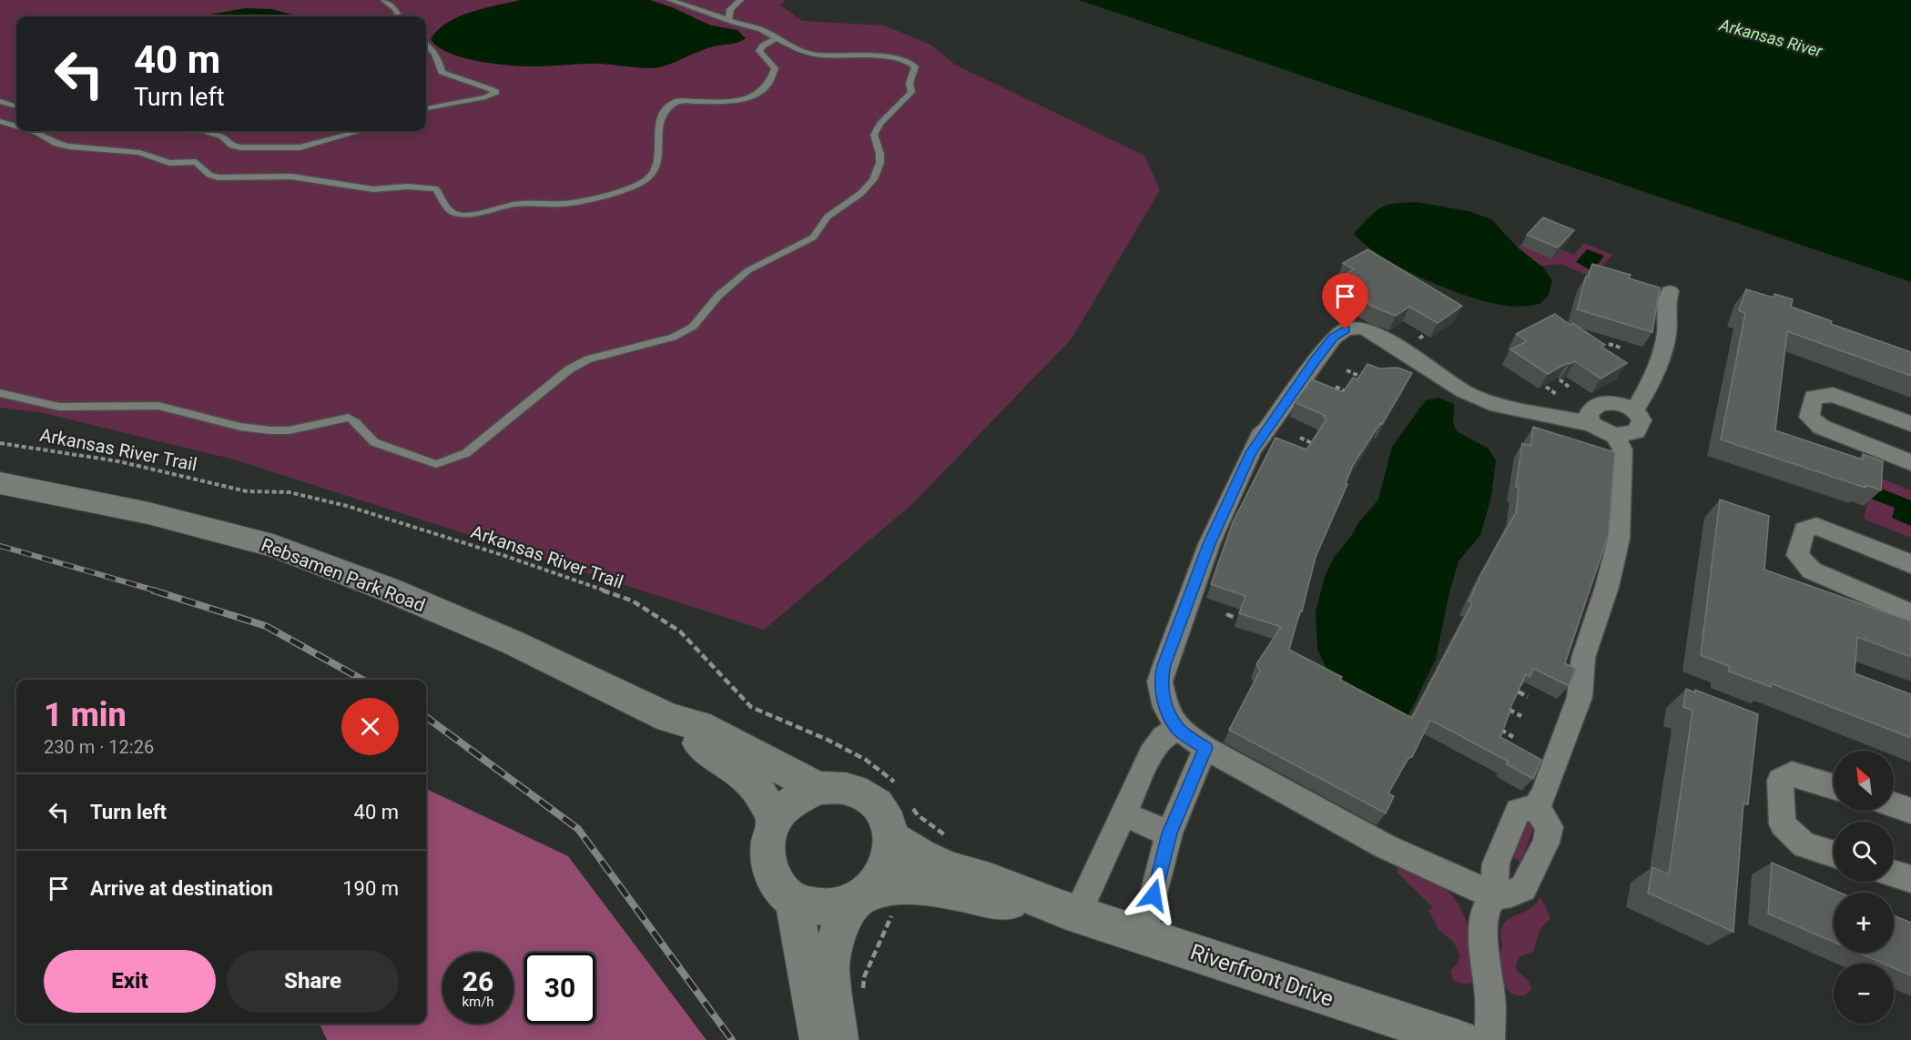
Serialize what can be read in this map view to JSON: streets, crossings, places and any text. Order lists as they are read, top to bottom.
{
  "streets": {
    "street": ["Rebsamen Park Road", "Riverfront Drive"],
    "path": ["Arkansas River Trail"]
  },
  "crossings": [
    ["Rebsamen Park Road", "Riverfront Drive"]
  ],
  "water": ["Arkansas River"],
  "north": "top left",
  "page": {
    "turn": ["40 m", "Turn left"],
    "heading": ["1 min", "230 m · 12:26"],
    "map_buttons": ["+", "−"],
    "list": [
      {
        "name": "Turn left",
        "value": "40 m"
      },
      {
        "name": "Arrive at destination",
        "value": "190 m"
      }
    ],
    "buttons": ["Exit", "Share"],
    "speed": "26 km/h",
    "limit": "30"
  }
}
